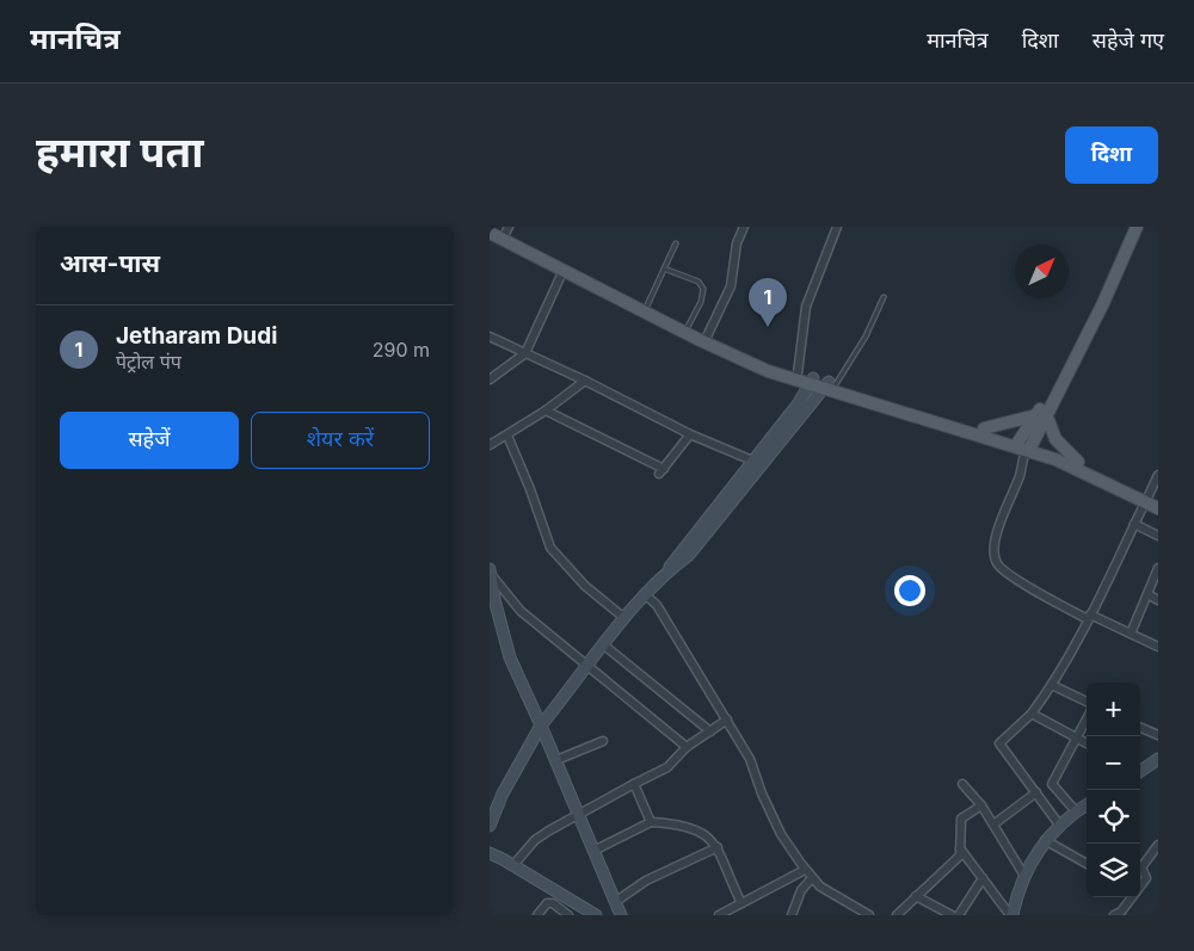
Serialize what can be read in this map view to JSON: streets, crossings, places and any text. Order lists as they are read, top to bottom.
{
  "north": "top right",
  "page": {
    "header": "मानचित्र",
    "nav": ["मानचित्र", "दिशा", "सहेजे गए"],
    "title": "हमारा पता",
    "buttons": [
      "दिशा",
      ["सहेजें", "शेयर करें"]
    ],
    "heading": "आस-पास",
    "pins": "1",
    "list": [
      {
        "mark": "1",
        "name": "Jetharam Dudi",
        "note": "पेट्रोल पंप",
        "value": "290 m"
      }
    ],
    "map_buttons": ["+", "−"]
  }
}
